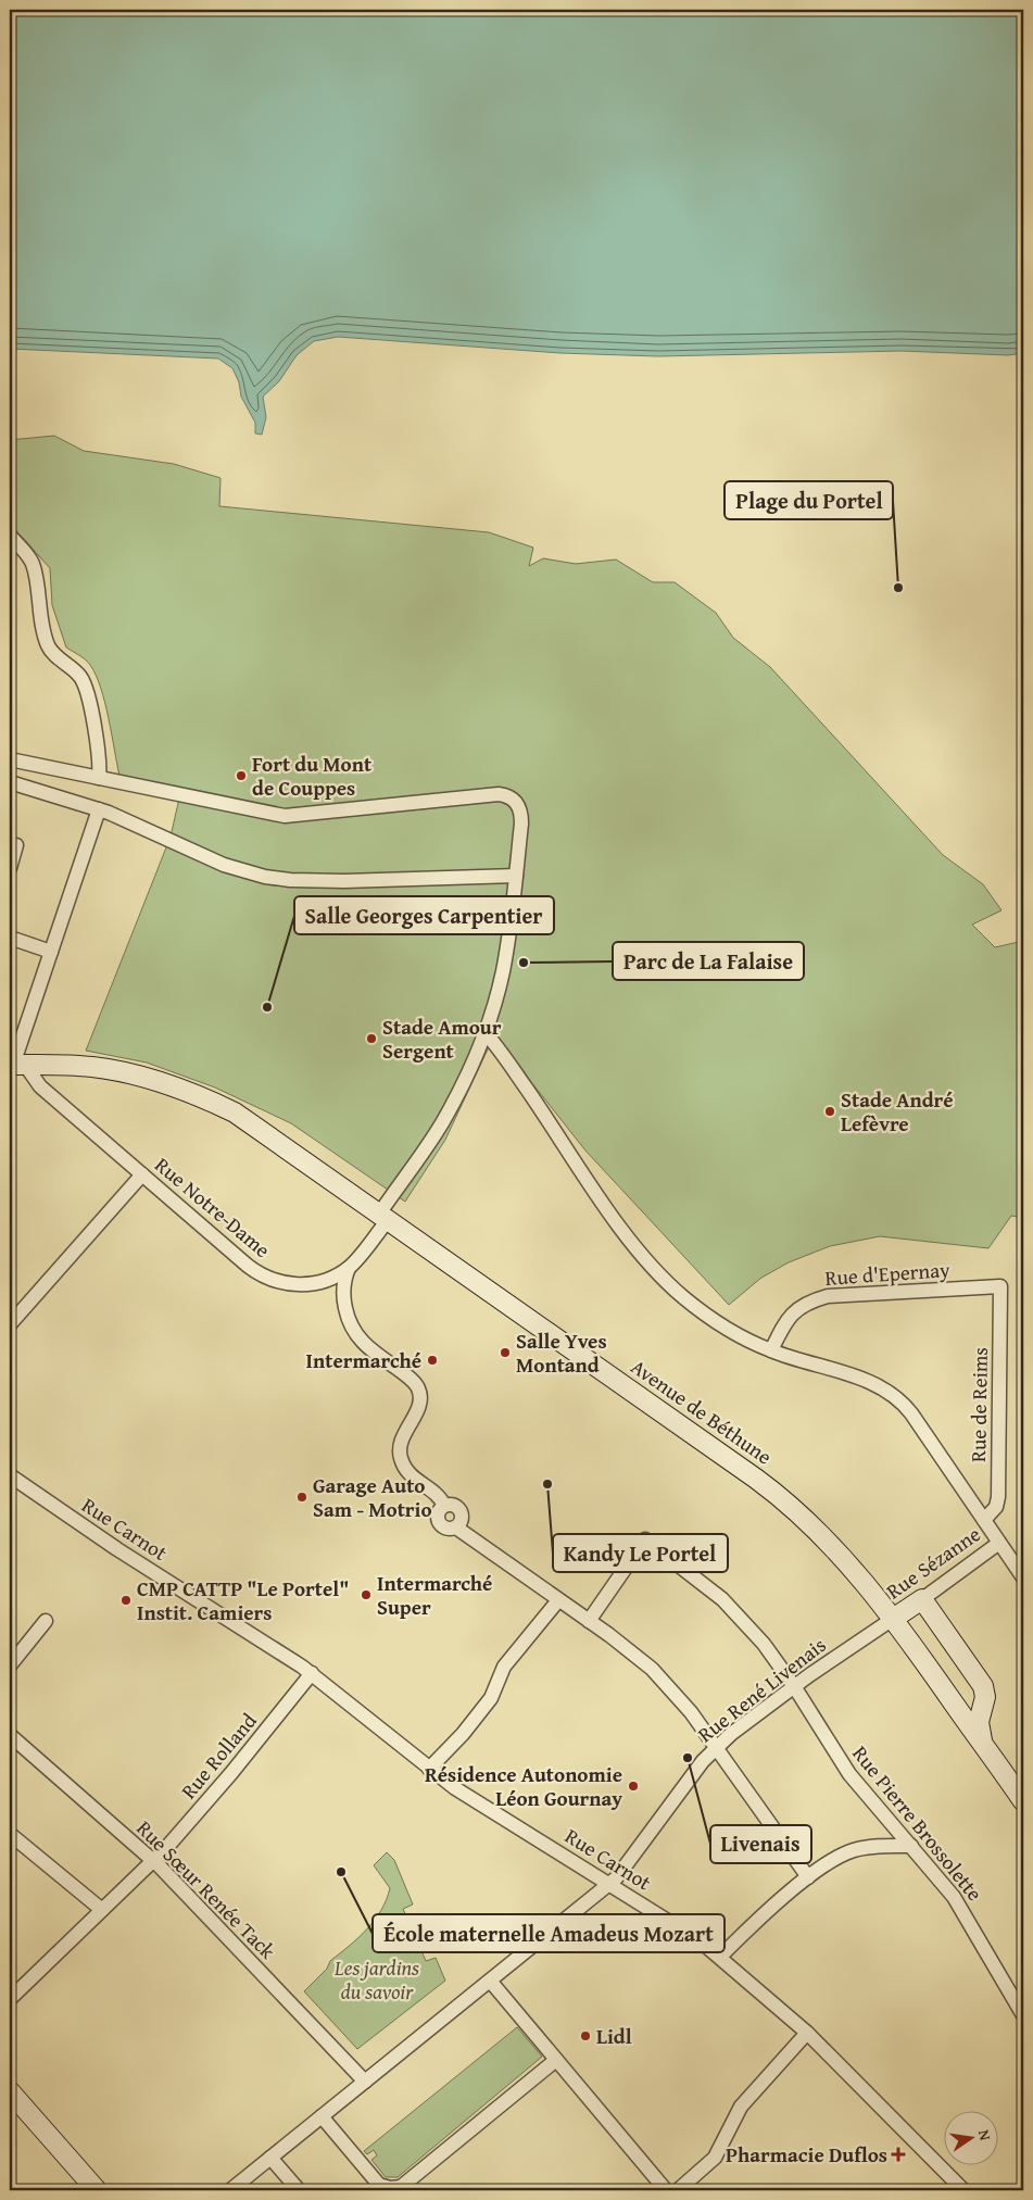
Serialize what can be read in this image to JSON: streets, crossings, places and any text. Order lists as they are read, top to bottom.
{
  "streets": {
    "street": [
      "Rue Notre-Dame",
      "Rue d'Epernay",
      "Rue de Reims",
      "Avenue de Béthune",
      "Rue Carnot",
      "Rue Sézanne",
      "Rue René Livenais",
      "Rue Rolland",
      "Rue Pierre Brossolette",
      "Rue Sœur Renée Tack"
    ]
  },
  "crossings": [
    ["Rue Notre-Dame", "Avenue de Béthune"],
    ["Rue d'Epernay", "Rue de Reims"],
    ["Avenue de Béthune", "Rue Sézanne"],
    ["Avenue de Béthune", "Rue René Livenais"],
    ["Rue Carnot", "Rue René Livenais"],
    ["Rue Carnot", "Rue Rolland"],
    ["Rue Sézanne", "Rue René Livenais"],
    ["Rue René Livenais", "Rue Pierre Brossolette"],
    ["Rue René Livenais", "Rue Sœur Renée Tack"],
    ["Rue Rolland", "Rue Sœur Renée Tack"]
  ],
  "parks": ["Les jardins du savoir"],
  "places": {
    "other": [
      "Plage du Portel",
      "Fort du Mont de Couppes",
      "Parc de La Falaise",
      "Salle Georges Carpentier",
      "Stade Amour Sergent",
      "Stade André Lefèvre",
      "Salle Yves Montand",
      "Intermarché",
      "Kandy Le Portel",
      "Garage Auto Sam - Motrio",
      "Intermarché Super",
      "CMP CATTP \"Le Portel\" Instit. Camiers",
      "Livenais",
      "Résidence Autonomie Léon Gournay",
      "École maternelle Amadeus Mozart",
      "Lidl"
    ],
    "health": ["Pharmacie Duflos"]
  },
  "north": "right"
}
